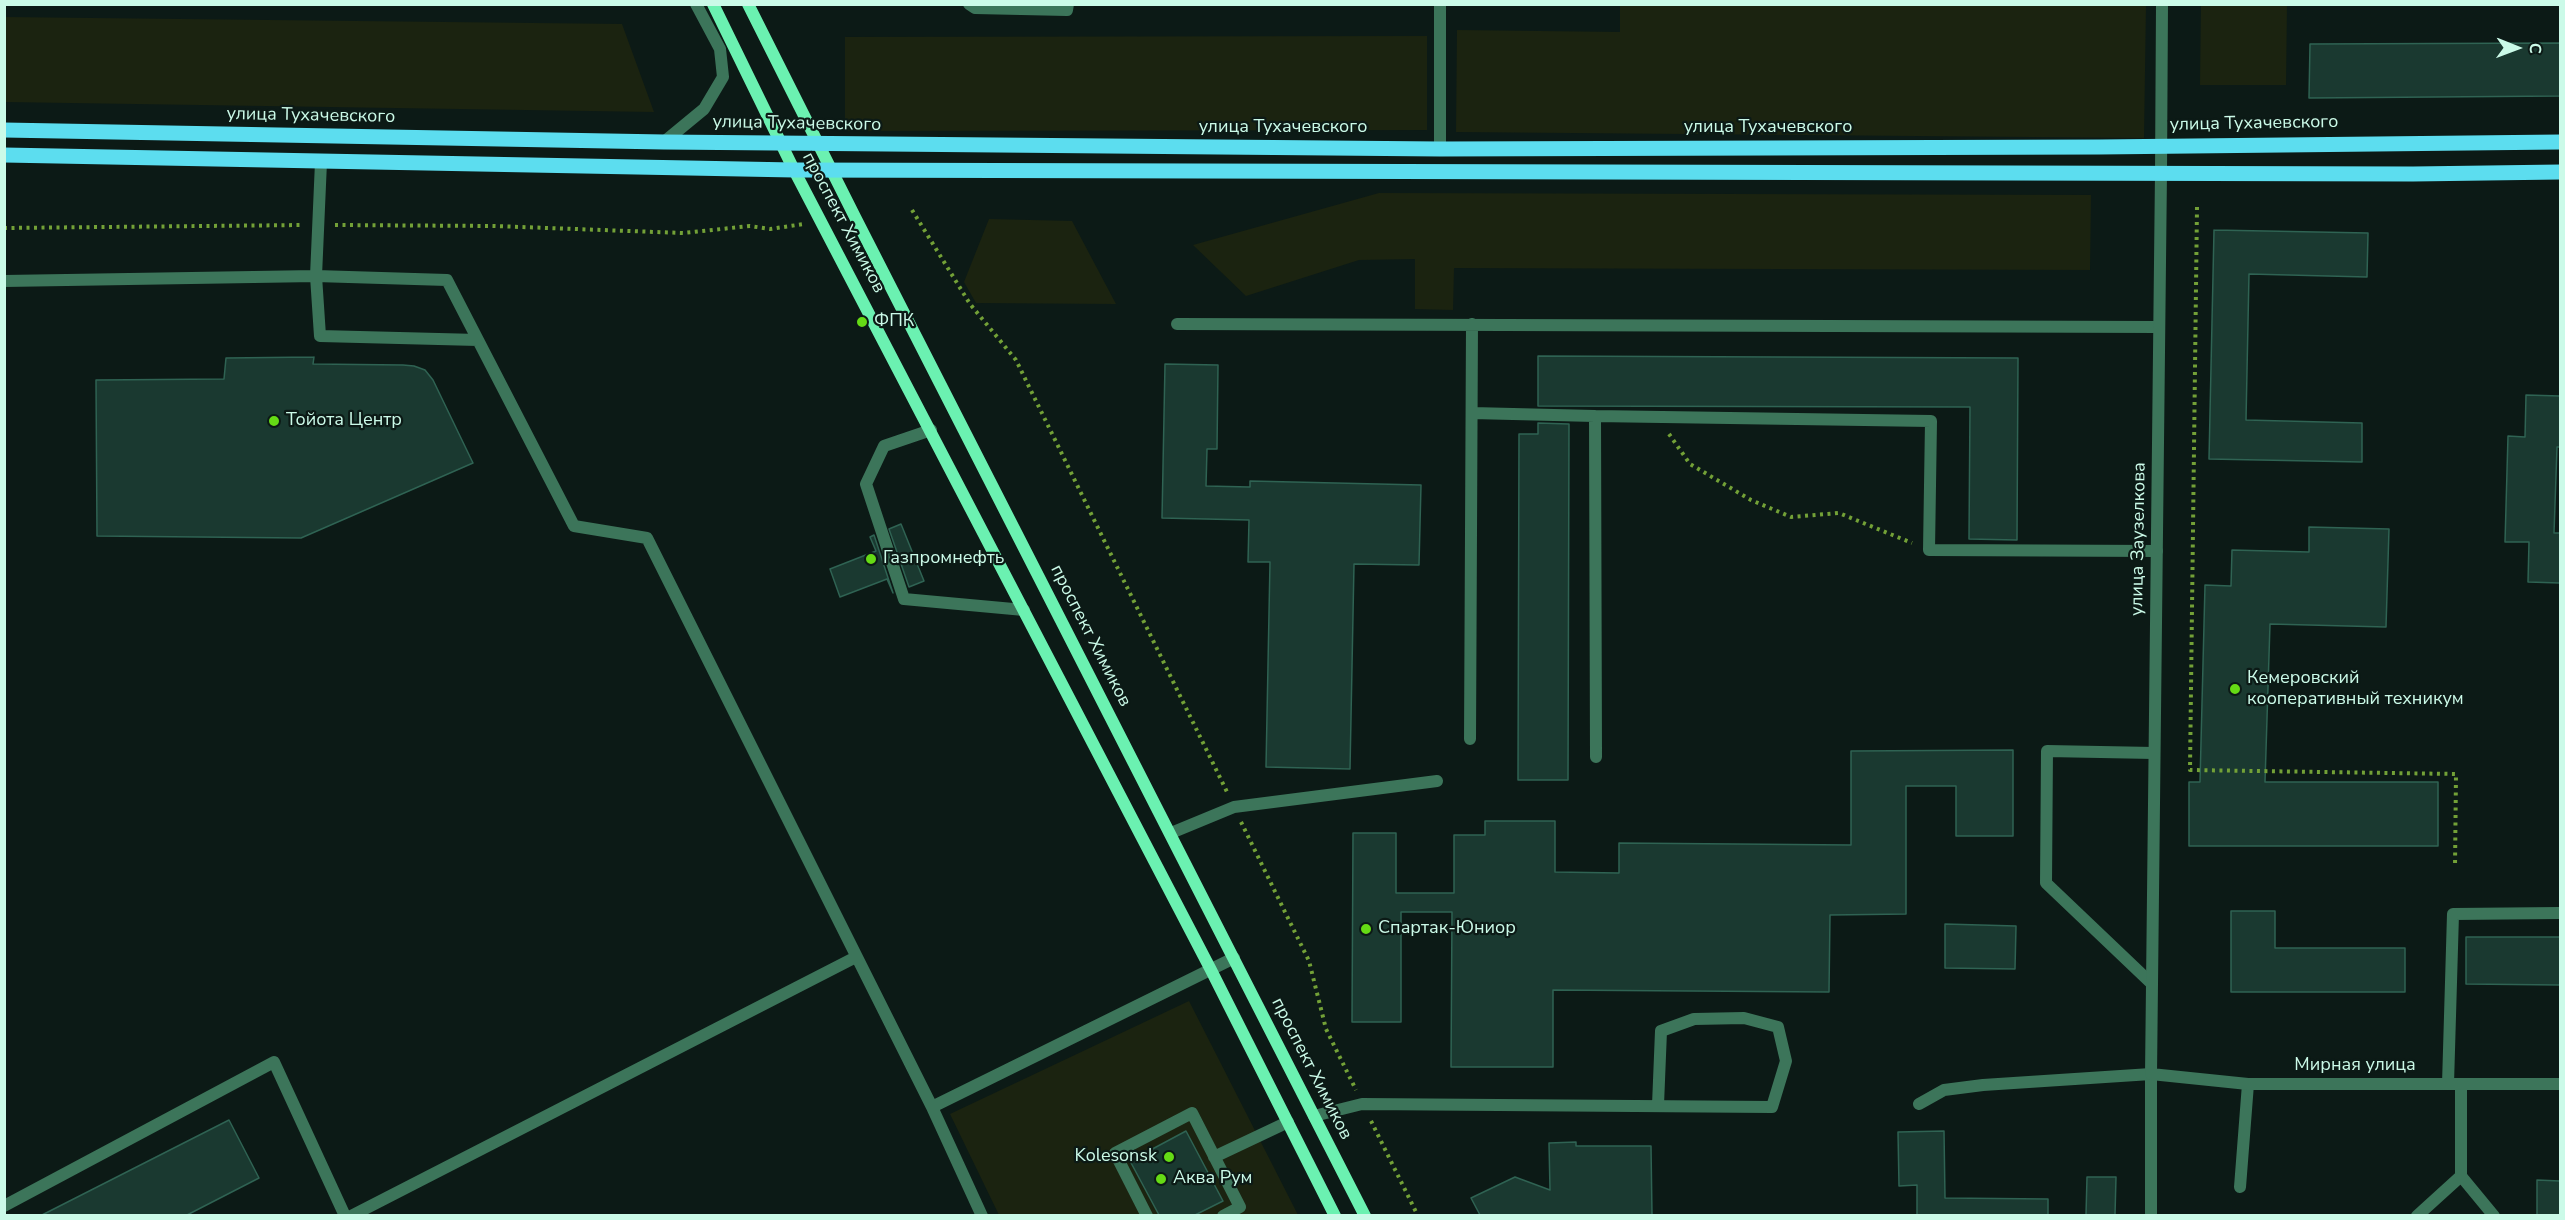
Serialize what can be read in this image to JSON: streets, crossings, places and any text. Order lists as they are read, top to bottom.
{
  "streets": {
    "main road": ["улица Тухачевского", "проспект Химиков"],
    "street": ["улица Заузелкова", "Мирная улица"]
  },
  "crossings": [
    ["улица Тухачевского", "проспект Химиков"],
    ["улица Тухачевского", "улица Заузелкова"],
    ["улица Заузелкова", "Мирная улица"]
  ],
  "places": [
    "ФПК",
    "Тойота Центр",
    "Газпромнефть",
    "Кемеровский кооперативный техникум",
    "Спартак-Юниор",
    "Kolesonsk",
    "Аква Рум"
  ],
  "north": "right"
}
